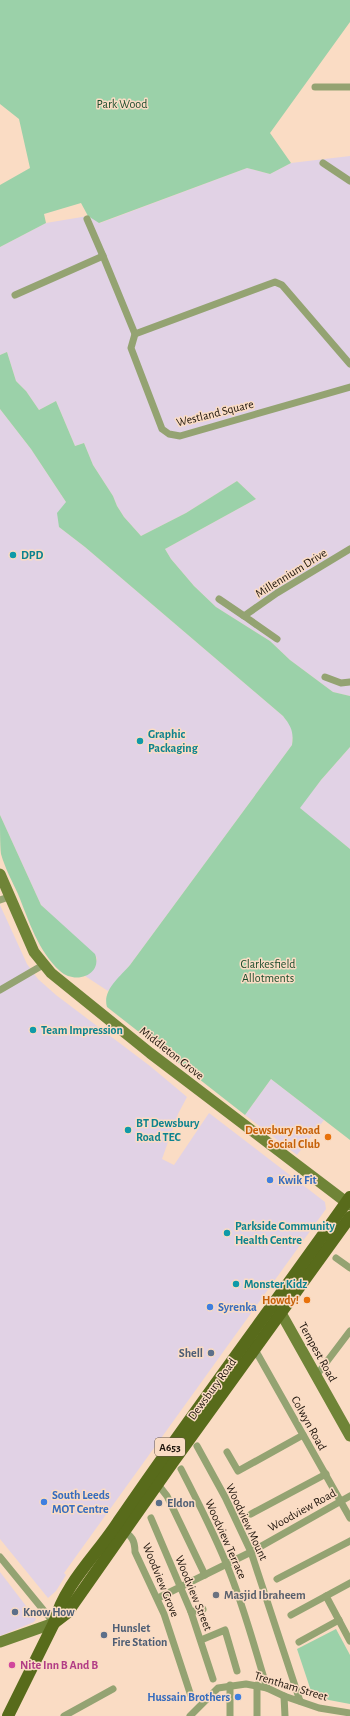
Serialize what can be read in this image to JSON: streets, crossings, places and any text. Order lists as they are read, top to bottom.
{
  "streets": {
    "main road": ["Dewsbury Road", "A653"],
    "street": [
      "Westland Square",
      "Millennium Drive",
      "Middleton Grove",
      "Tempest Road",
      "Colwyn Road",
      "Woodview Road",
      "Woodview Mount",
      "Woodview Terrace",
      "Woodview Grove",
      "Woodview Street",
      "Trentham Street"
    ]
  },
  "crossings": [
    ["Middleton Grove", "Dewsbury Road"],
    ["Tempest Road", "Dewsbury Road"],
    ["Dewsbury Road", "Colwyn Road"],
    ["Dewsbury Road", "Woodview Grove"],
    ["Colwyn Road", "Woodview Road"],
    ["Woodview Road", "Woodview Mount"],
    ["Woodview Road", "Woodview Terrace"],
    ["Woodview Road", "Woodview Grove"],
    ["Woodview Road", "Woodview Street"],
    ["Woodview Mount", "Trentham Street"],
    ["Woodview Terrace", "Trentham Street"]
  ],
  "parks": ["Park Wood", "Clarkesfield Allotments"],
  "places": [
    "DPD",
    "Graphic Packaging",
    "Team Impression",
    "BT Dewsbury Road TEC",
    "Dewsbury Road Social Club",
    "Kwik Fit",
    "Parkside Community Health Centre",
    "Monster Kidz",
    "Howdy!",
    "Syrenka",
    "Shell",
    "South Leeds MOT Centre",
    "Eldon",
    "Masjid Ibraheem",
    "Know How",
    "Hunslet Fire Station",
    "Nite Inn B And B",
    "Hussain Brothers"
  ]
}
